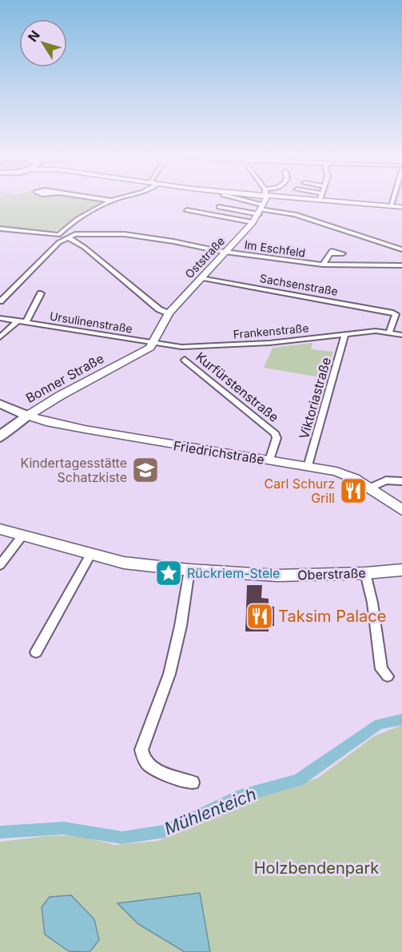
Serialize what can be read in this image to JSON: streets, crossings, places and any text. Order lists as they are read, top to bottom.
{
  "streets": {
    "main road": ["Bonner Straße"],
    "street": [
      "Im Eschfeld",
      "Oststraße",
      "Sachsenstraße",
      "Ursulinenstraße",
      "Frankenstraße",
      "Kurfürstenstraße",
      "Viktoriastraße",
      "Friedrichstraße",
      "Oberstraße"
    ]
  },
  "crossings": [
    ["Im Eschfeld", "Oststraße"],
    ["Oststraße", "Sachsenstraße"],
    ["Oststraße", "Ursulinenstraße"],
    ["Oststraße", "Frankenstraße"],
    ["Oststraße", "Bonner Straße"],
    ["Sachsenstraße", "Frankenstraße"],
    ["Ursulinenstraße", "Frankenstraße"],
    ["Ursulinenstraße", "Bonner Straße"],
    ["Frankenstraße", "Bonner Straße"],
    ["Frankenstraße", "Viktoriastraße"],
    ["Bonner Straße", "Friedrichstraße"],
    ["Kurfürstenstraße", "Friedrichstraße"],
    ["Viktoriastraße", "Friedrichstraße"]
  ],
  "water": ["Mühlenteich"],
  "parks": ["Holzbendenpark"],
  "places": {
    "school or university": ["Kindertagesstätte Schatzkiste"],
    "restaurant": ["Carl Schurz Grill", "Taksim Palace"],
    "place": ["Rückriem-Stele"]
  },
  "north": "top left"
}
